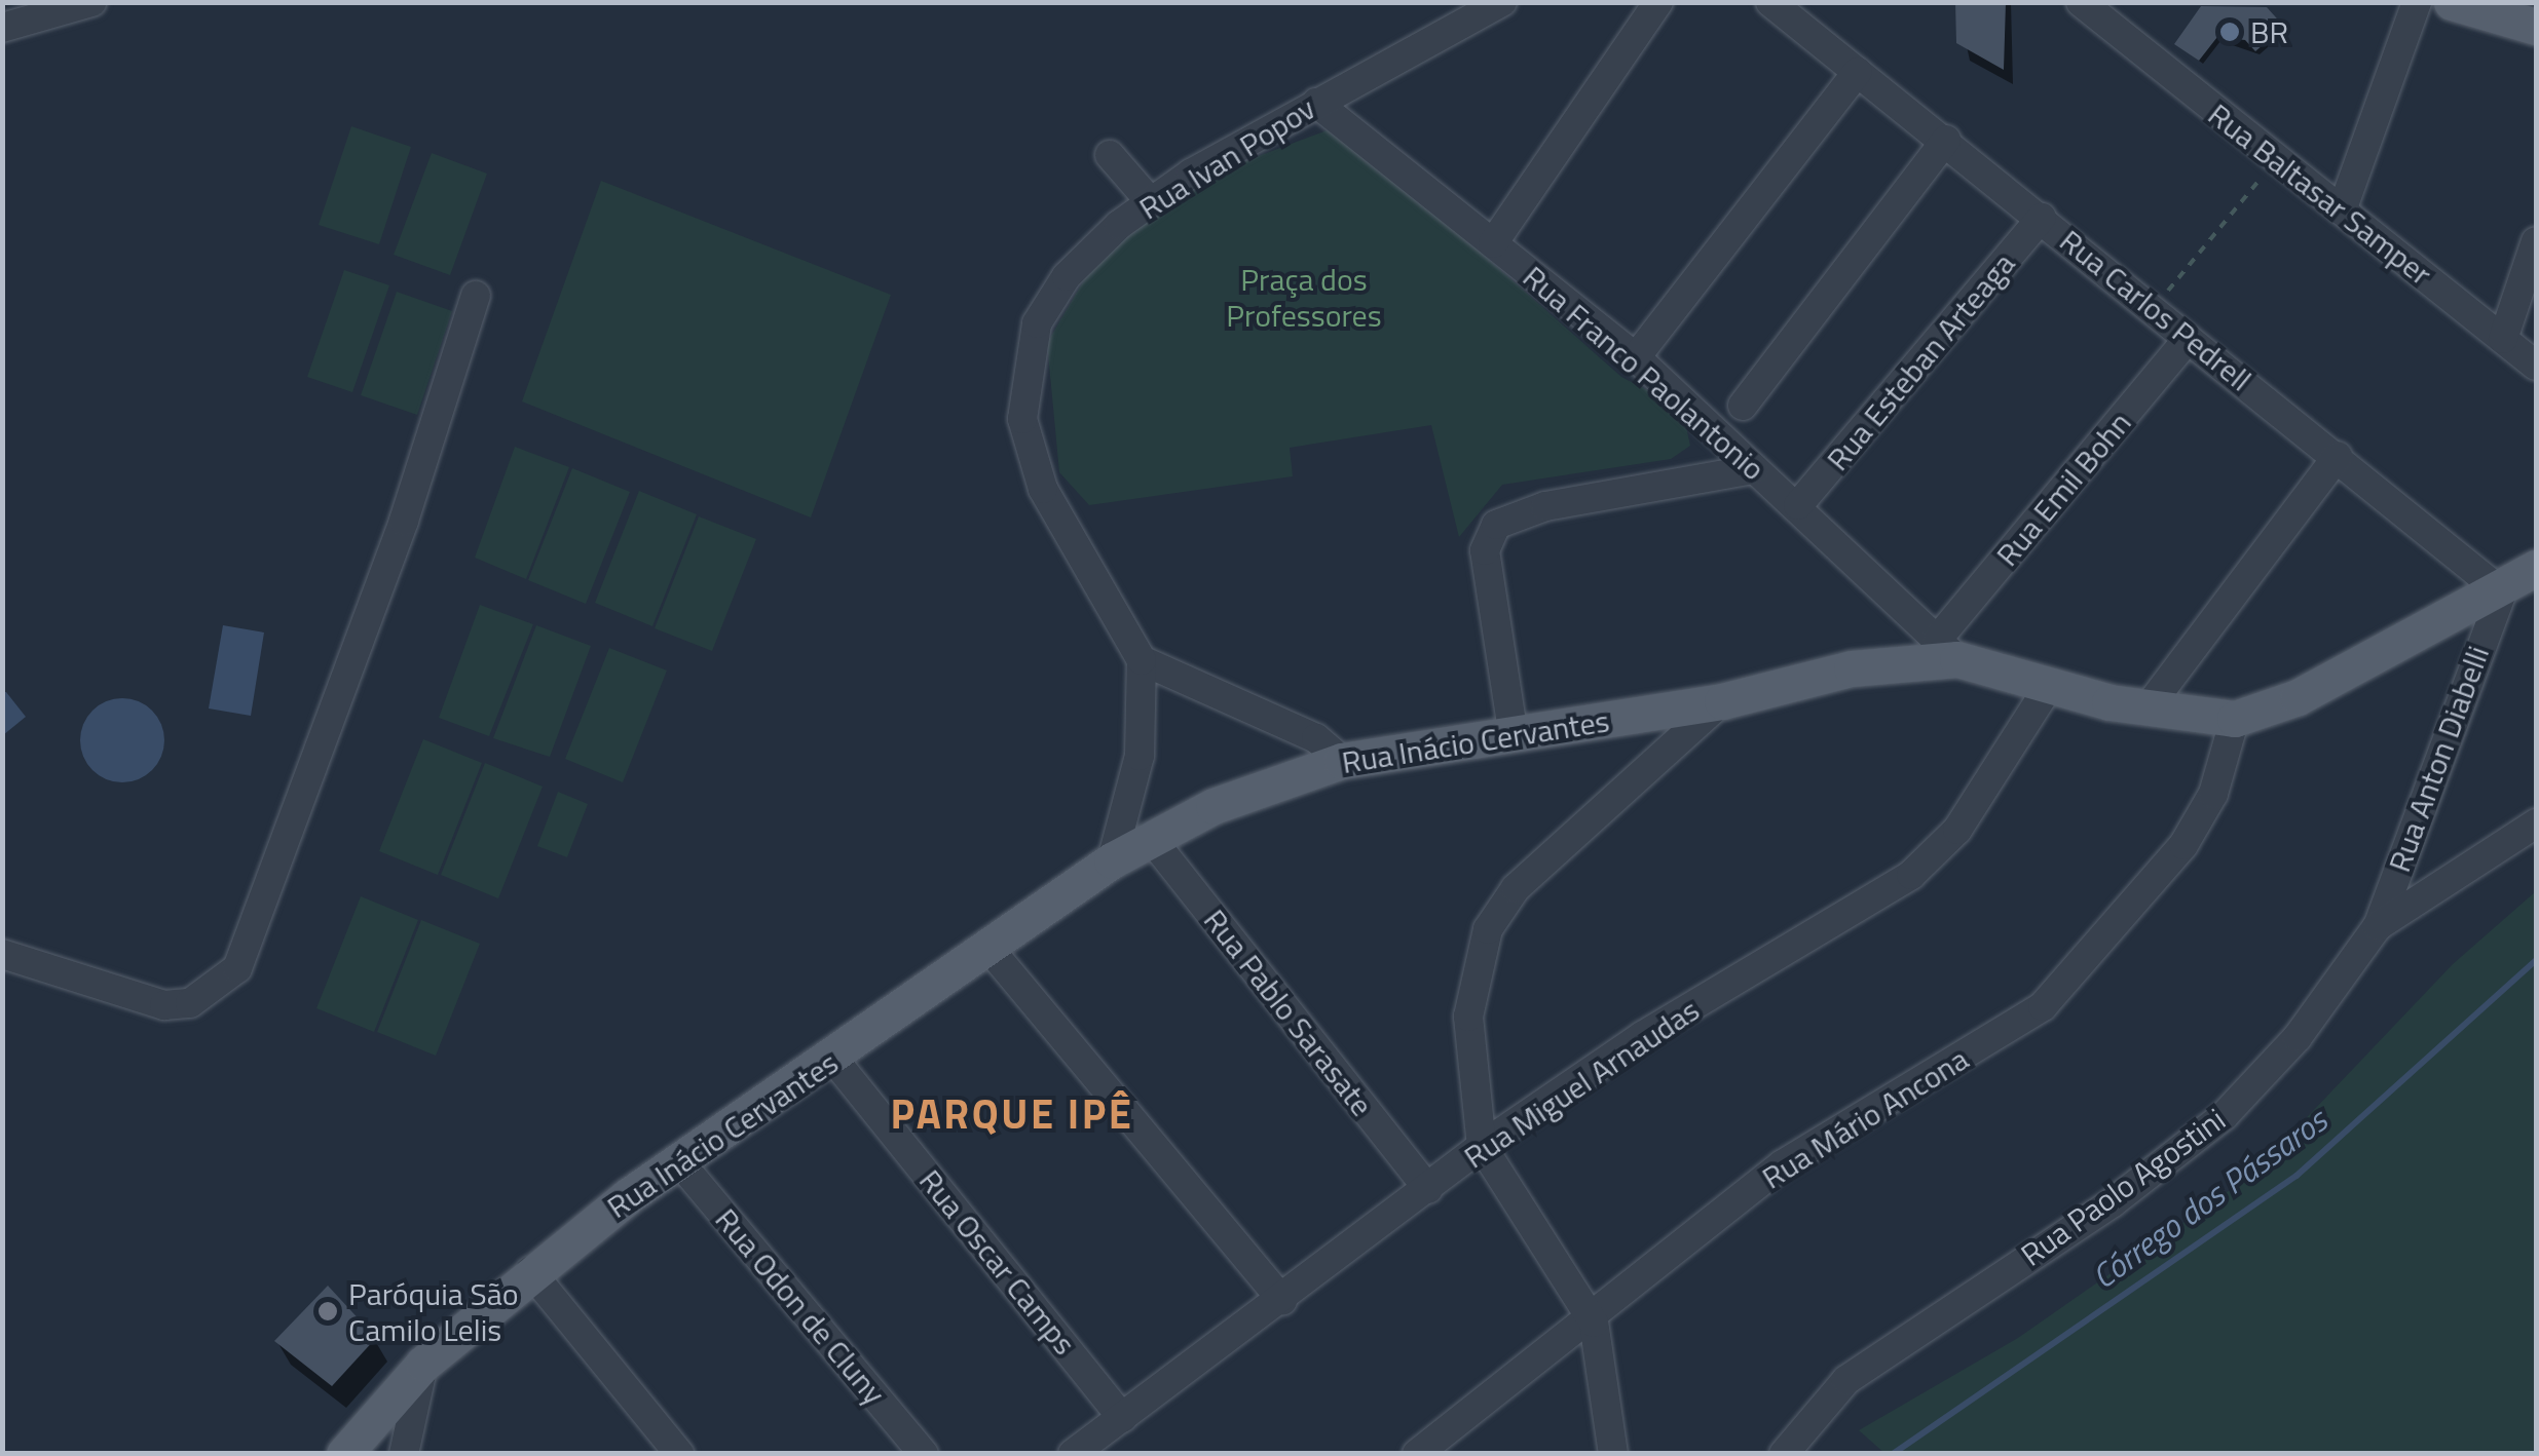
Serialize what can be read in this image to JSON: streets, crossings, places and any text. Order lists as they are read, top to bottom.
{
  "streets": {
    "main road": ["Rua Inácio Cervantes"],
    "street": [
      "Rua Ivan Popov",
      "Rua Baltasar Samper",
      "Rua Carlos Pedrell",
      "Rua Esteban Arteaga",
      "Rua Franco Paolantonio",
      "Rua Emil Bohn",
      "Rua Anton Diabelli",
      "Rua Pablo Sarasate",
      "Rua Miguel Arnaudas",
      "Rua Mário Ancona",
      "Rua Paolo Agostini",
      "Rua Oscar Camps",
      "Rua Odon de Cluny"
    ]
  },
  "crossings": [
    ["Rua Ivan Popov", "Rua Franco Paolantonio"],
    ["Rua Carlos Pedrell", "Rua Esteban Arteaga"],
    ["Rua Carlos Pedrell", "Rua Emil Bohn"],
    ["Rua Carlos Pedrell", "Rua Inácio Cervantes"],
    ["Rua Carlos Pedrell", "Rua Anton Diabelli"],
    ["Rua Esteban Arteaga", "Rua Franco Paolantonio"],
    ["Rua Franco Paolantonio", "Rua Emil Bohn"],
    ["Rua Franco Paolantonio", "Rua Inácio Cervantes"],
    ["Rua Emil Bohn", "Rua Inácio Cervantes"],
    ["Rua Inácio Cervantes", "Rua Anton Diabelli"],
    ["Rua Inácio Cervantes", "Rua Pablo Sarasate"],
    ["Rua Inácio Cervantes", "Rua Miguel Arnaudas"],
    ["Rua Inácio Cervantes", "Rua Mário Ancona"],
    ["Rua Inácio Cervantes", "Rua Oscar Camps"],
    ["Rua Inácio Cervantes", "Rua Odon de Cluny"],
    ["Rua Anton Diabelli", "Rua Paolo Agostini"],
    ["Rua Pablo Sarasate", "Rua Miguel Arnaudas"],
    ["Rua Miguel Arnaudas", "Rua Oscar Camps"]
  ],
  "districts": ["PARQUE IPÊ"],
  "water": ["Córrego dos Pássaros"],
  "parks": ["Praça dos Professores"],
  "places": ["BR", "Paróquia São Camilo Lelis"]
}
